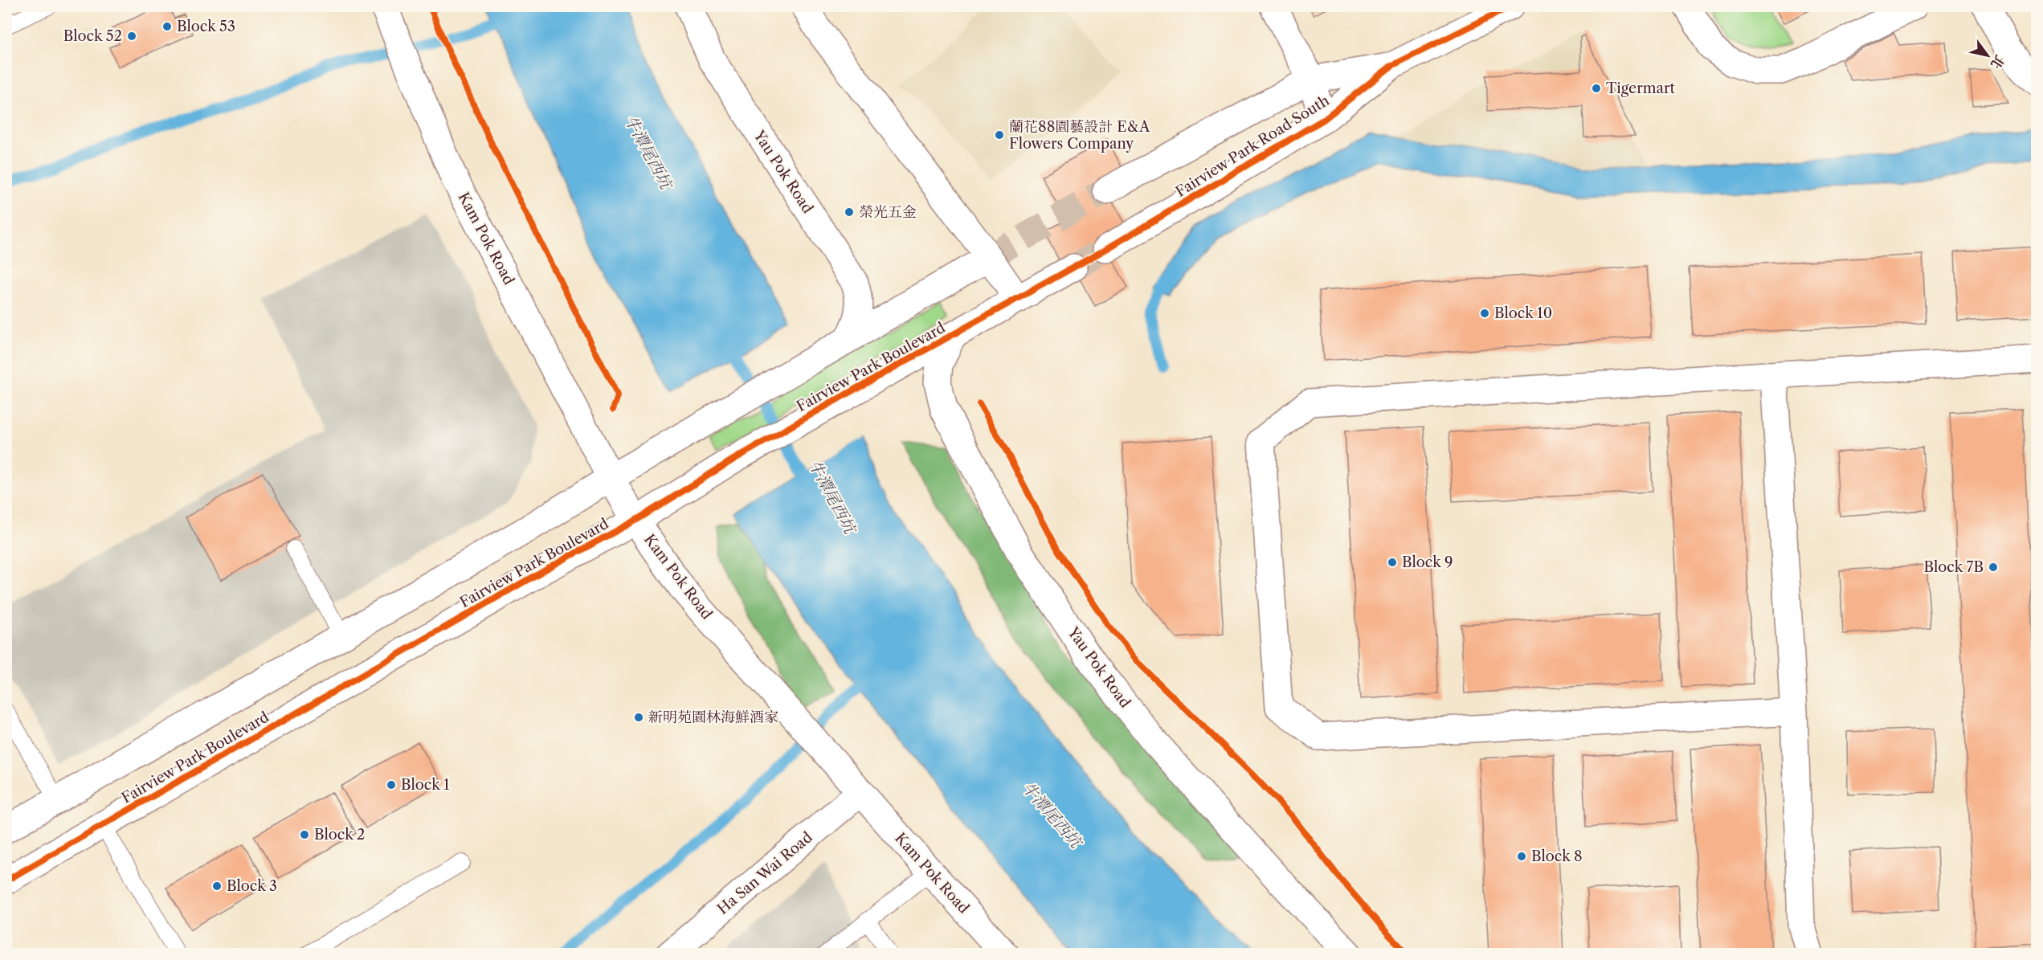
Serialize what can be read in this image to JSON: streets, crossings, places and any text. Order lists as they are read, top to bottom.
{
  "streets": {
    "street": [
      "Fairview Park Road South",
      "Yau Pok Road",
      "Kam Pok Road",
      "Fairview Park Boulevard",
      "Ha San Wai Road"
    ]
  },
  "crossings": [
    ["Yau Pok Road", "Fairview Park Boulevard"],
    ["Kam Pok Road", "Fairview Park Boulevard"],
    ["Kam Pok Road", "Ha San Wai Road"]
  ],
  "water": ["牛潭尾西坑"],
  "places": [
    "Block 53",
    "Block 52",
    "Tigermart",
    "蘭花88園藝設計 E&A Flowers Company",
    "榮光五金",
    "Block 10",
    "Block 9",
    "Block 7B",
    "新明苑園林海鮮酒家",
    "Block 1",
    "Block 2",
    "Block 8",
    "Block 3"
  ],
  "north": "bottom right"
}
